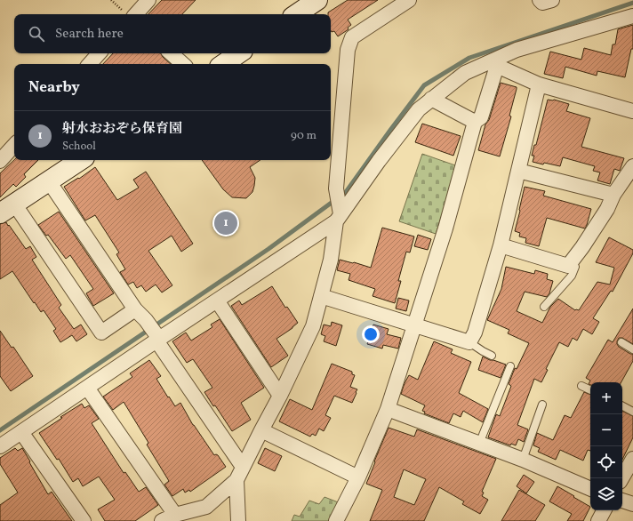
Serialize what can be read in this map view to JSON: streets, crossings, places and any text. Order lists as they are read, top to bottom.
{
  "page": {
    "search": "Search here",
    "heading": "Nearby",
    "list": [
      {
        "mark": "1",
        "name": "射水おおぞら保育園",
        "note": "School",
        "value": "90 m"
      }
    ],
    "pins": "1",
    "map_buttons": ["+", "−"]
  }
}
